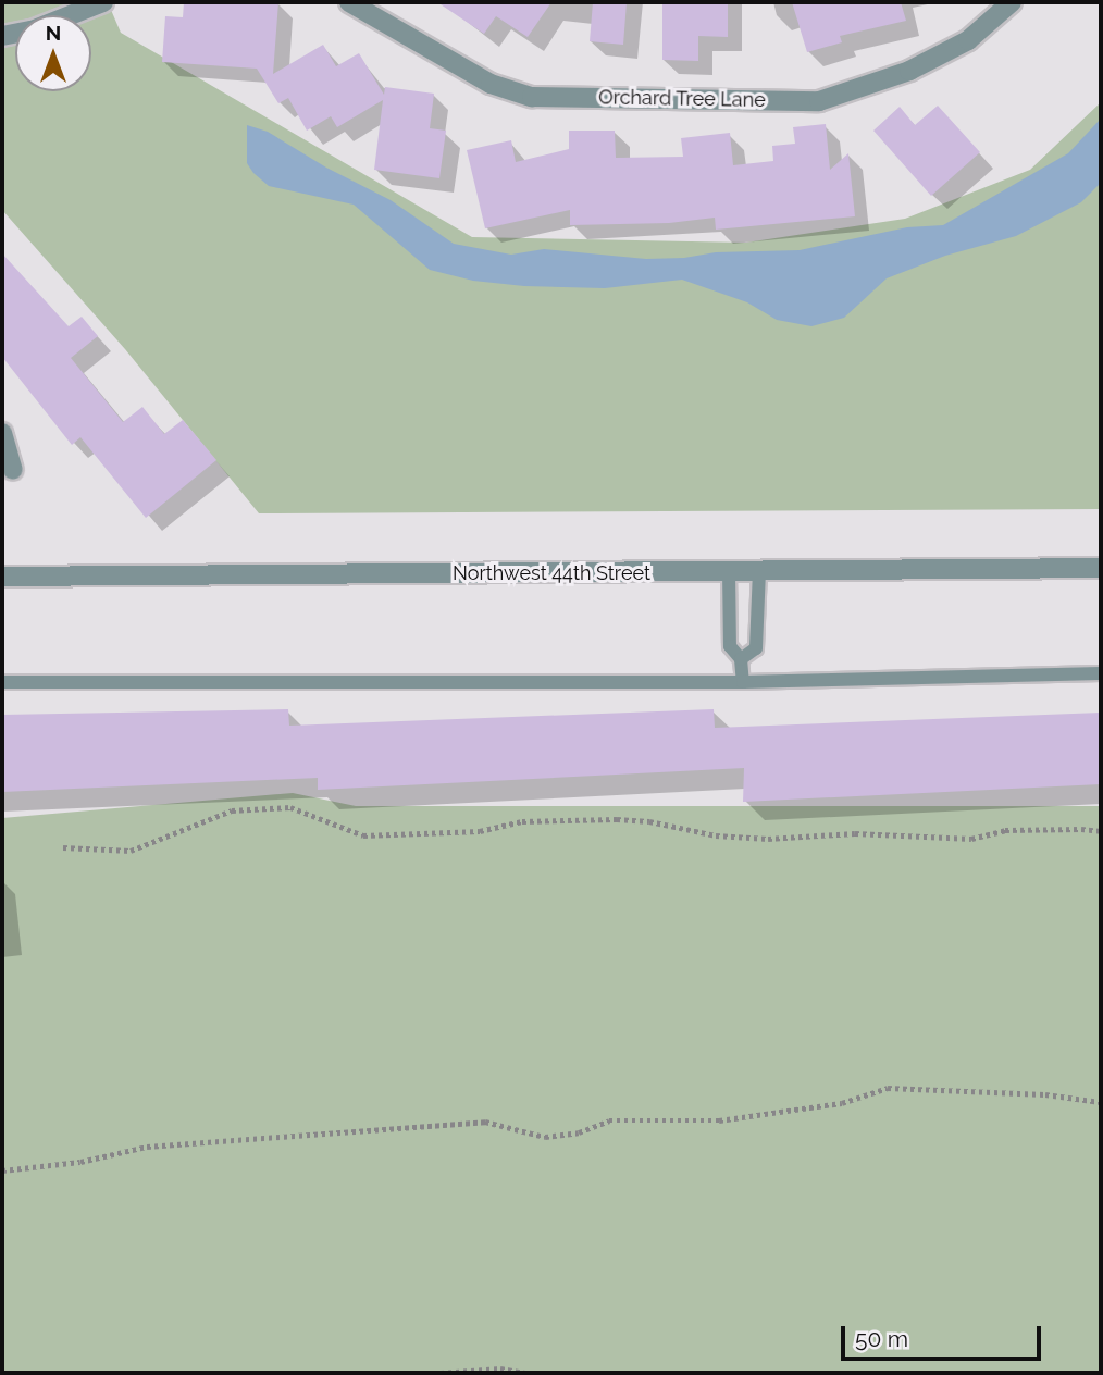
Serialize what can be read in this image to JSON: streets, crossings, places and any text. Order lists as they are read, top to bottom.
{
  "streets": {
    "street": ["Orchard Tree Lane", "Northwest 44th Street"]
  },
  "scale_bar": "50 m",
  "north": "top"
}
